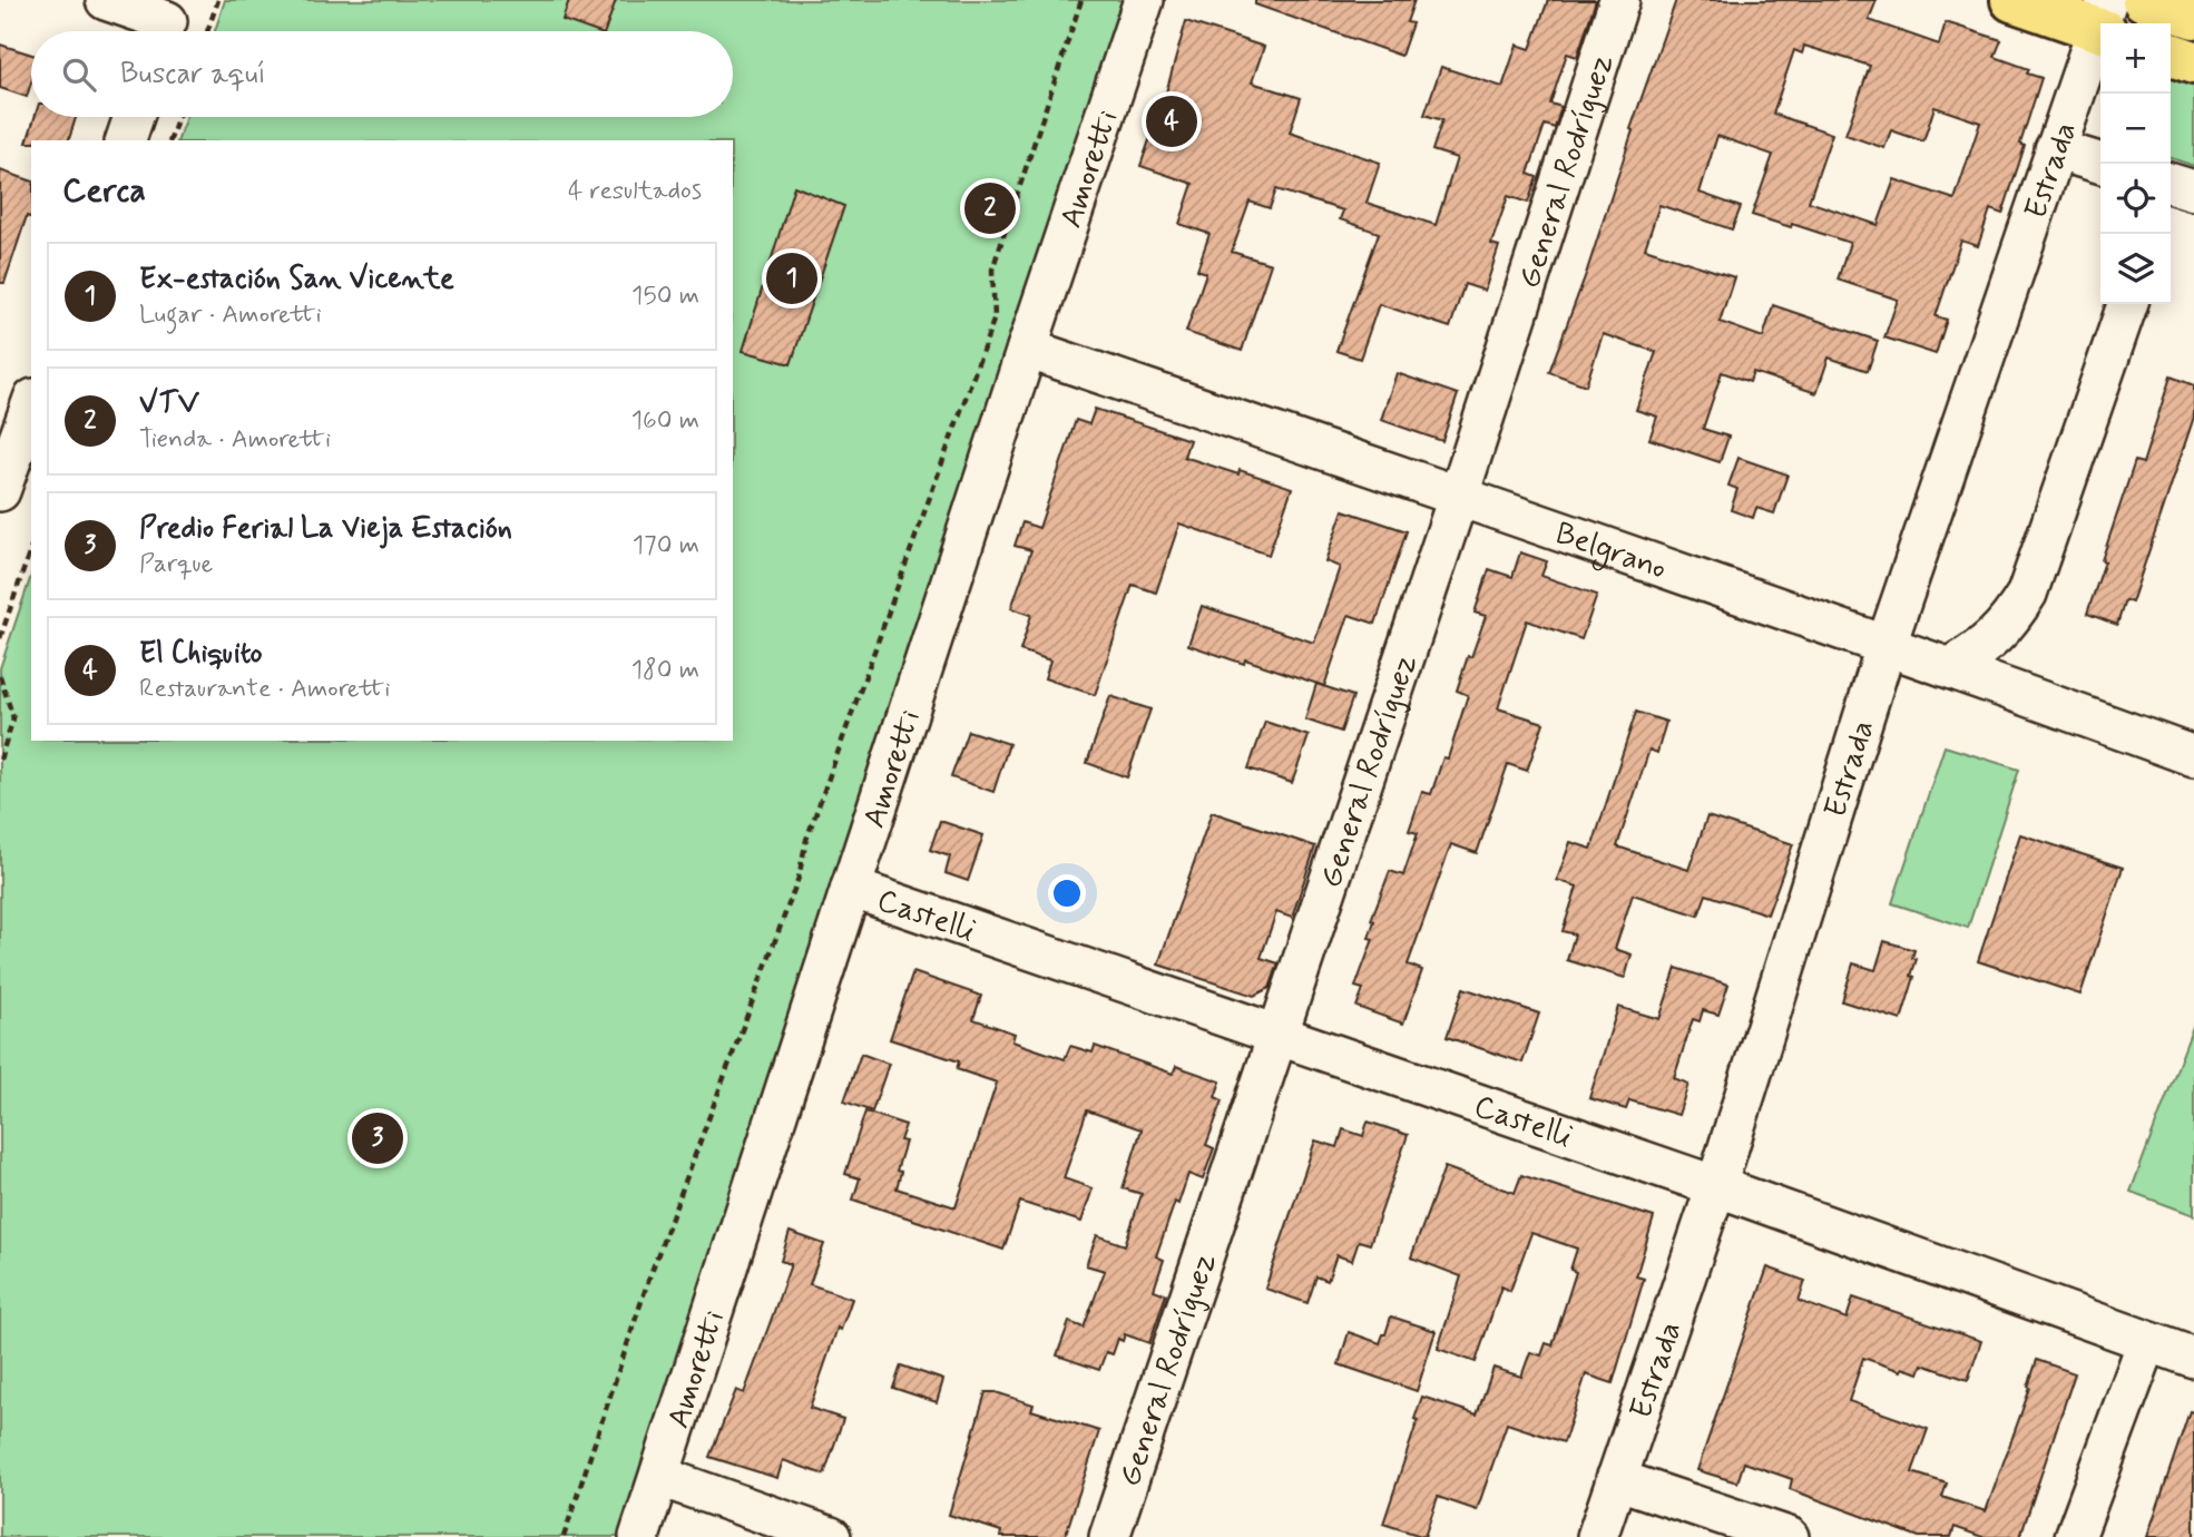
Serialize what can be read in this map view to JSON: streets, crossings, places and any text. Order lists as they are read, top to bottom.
{
  "streets": {
    "street": [
      "Amoretti",
      "Estrada",
      "General Rodríguez",
      "Belgrano",
      "Castelli"
    ]
  },
  "crossings": [
    ["Amoretti", "Belgrano"],
    ["Amoretti", "Castelli"],
    ["Estrada", "Belgrano"],
    ["Estrada", "Castelli"],
    ["General Rodríguez", "Belgrano"],
    ["General Rodríguez", "Castelli"]
  ],
  "page": {
    "map_buttons": ["+", "−"],
    "search": "Buscar aquí",
    "pins": [
      "4",
      "2",
      "1",
      "3"
    ],
    "heading": ["Cerca", "4 resultados"],
    "list": [
      {
        "mark": "1",
        "name": "Ex-estación San Vicente",
        "note": "Lugar · Amoretti",
        "value": "150 m"
      },
      {
        "mark": "2",
        "name": "VTV",
        "note": "Tienda · Amoretti",
        "value": "160 m"
      },
      {
        "mark": "3",
        "name": "Predio Ferial La Vieja Estación",
        "note": "Parque",
        "value": "170 m"
      },
      {
        "mark": "4",
        "name": "El Chiquito",
        "note": "Restaurante · Amoretti",
        "value": "180 m"
      }
    ]
  }
}
